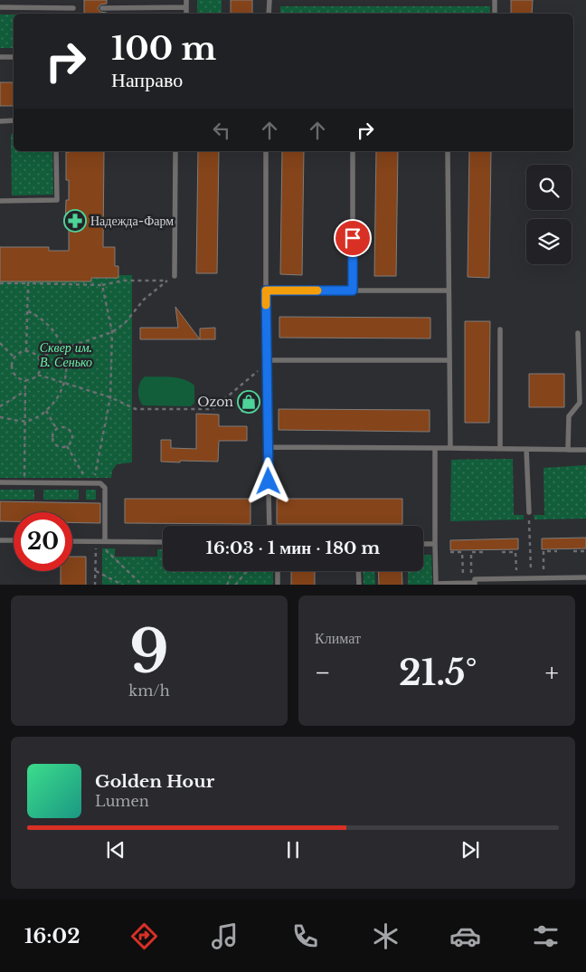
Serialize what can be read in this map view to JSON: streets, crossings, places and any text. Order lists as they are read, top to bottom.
{
  "parks": ["Сквер им. В. Сенько"],
  "places": {
    "pharmacy": ["Надежда-Фарм"],
    "shop": ["Ozon"]
  },
  "page": {
    "turn": ["100 m", "Направо"],
    "limit": "20",
    "trip": "16:03 · 1 мин · 180 m",
    "tile": [
      ["9", "km/h"],
      "Климат"
    ],
    "heat": ["−", "21.5°", "+"],
    "song": ["Golden Hour", "Lumen"],
    "tabs": "16:02"
  }
}
